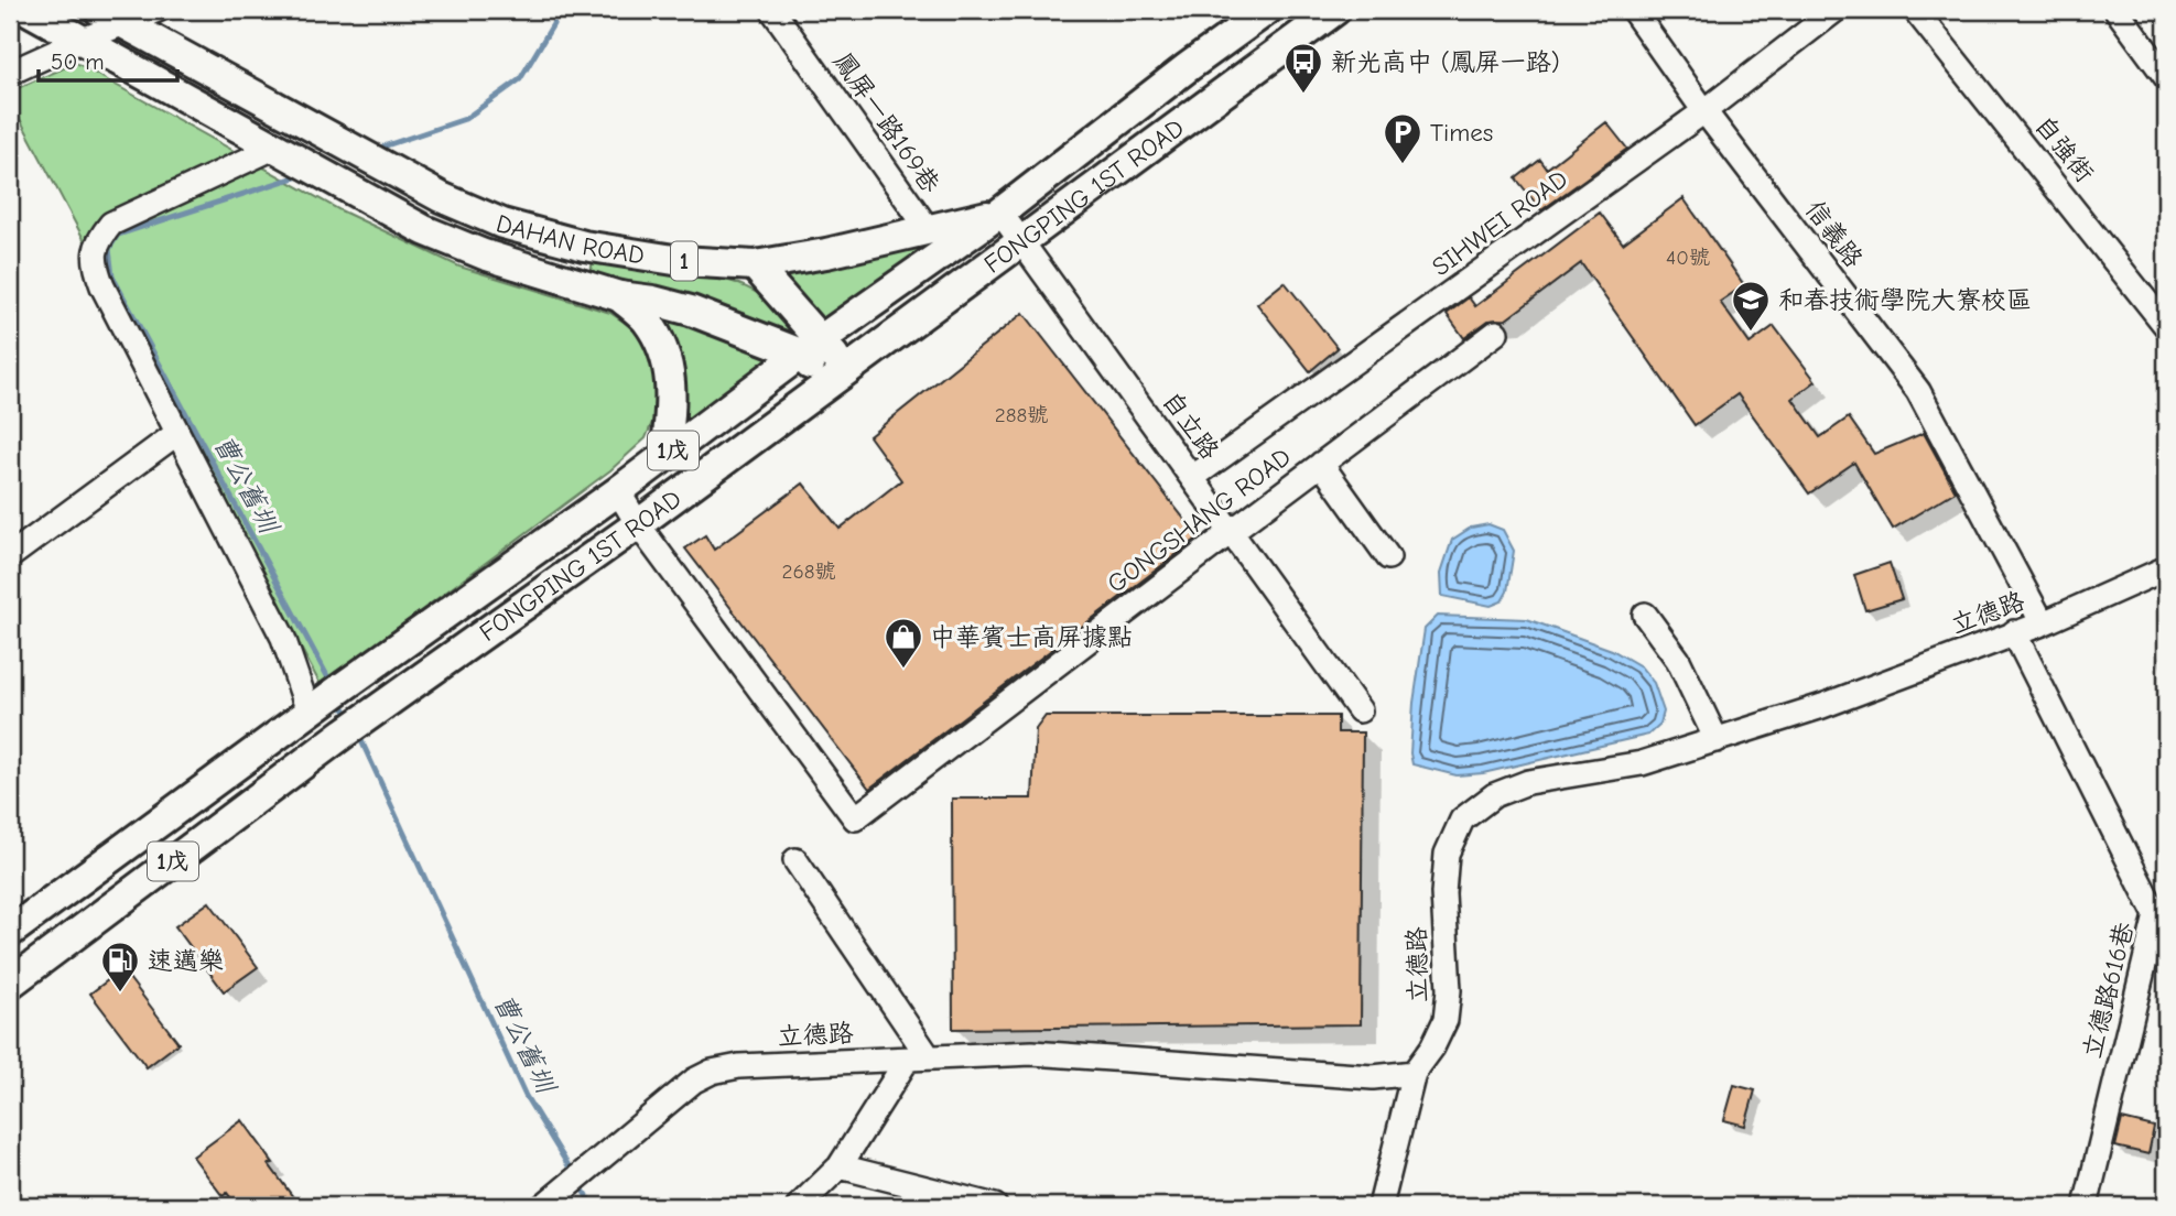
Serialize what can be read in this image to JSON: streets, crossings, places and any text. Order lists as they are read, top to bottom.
{
  "streets": {
    "main road": [
      "FONGPING 1ST ROAD",
      "DAHAN ROAD",
      "1",
      "1戊"
    ],
    "street": [
      "鳳屏一路169巷",
      "自強街",
      "SIHWEI ROAD",
      "信義路",
      "自立路",
      "GONGSHANG ROAD",
      "立德路",
      "立德路616巷"
    ]
  },
  "crossings": [
    ["鳳屏一路169巷", "DAHAN ROAD"],
    ["FONGPING 1ST ROAD", "DAHAN ROAD"],
    ["FONGPING 1ST ROAD", "自立路"],
    ["FONGPING 1ST ROAD", "GONGSHANG ROAD"],
    ["SIHWEI ROAD", "信義路"],
    ["SIHWEI ROAD", "自立路"],
    ["信義路", "立德路"],
    ["DAHAN ROAD", "1"],
    ["DAHAN ROAD", "自立路"],
    ["自立路", "GONGSHANG ROAD"],
    ["立德路", "立德路616巷"]
  ],
  "water": ["曹公舊圳"],
  "places": {
    "bus stop": ["新光高中 (鳳屏一路)"],
    "parking": ["Times"],
    "school or university": ["和春技術學院大寮校區"],
    "shop": ["中華賓士高屏據點"],
    "fuel station": ["速邁樂"]
  },
  "house_numbers": ["40號", "288號", "268號"],
  "scale_bar": "50 m"
}
